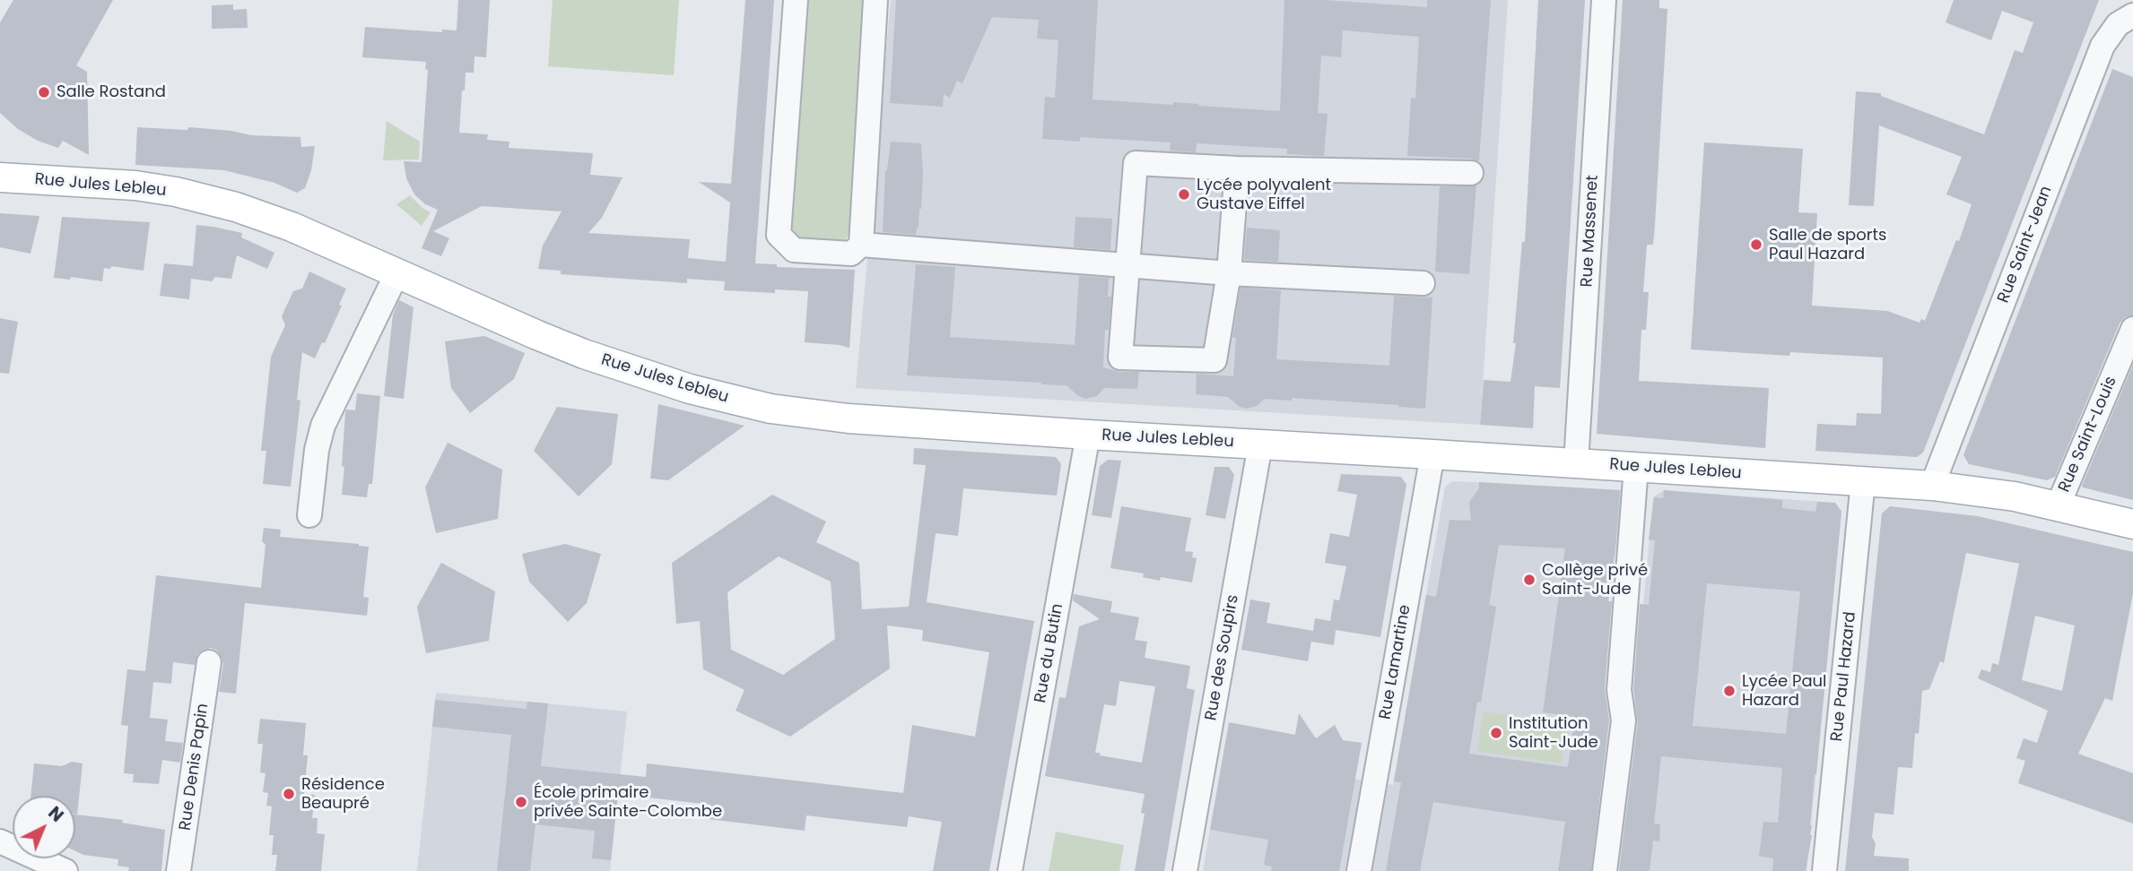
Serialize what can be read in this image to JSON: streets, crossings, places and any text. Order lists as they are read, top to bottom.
{
  "streets": {
    "main road": ["Rue Jules Lebleu"],
    "street": [
      "Rue Massenet",
      "Rue Saint-Jean",
      "Rue Saint-Louis",
      "Rue du Butin",
      "Rue des Soupirs",
      "Rue Lamartine",
      "Rue Paul Hazard",
      "Rue Denis Papin"
    ]
  },
  "crossings": [
    ["Rue Jules Lebleu", "Rue Massenet"],
    ["Rue Jules Lebleu", "Rue Saint-Jean"],
    ["Rue Jules Lebleu", "Rue Saint-Louis"],
    ["Rue Jules Lebleu", "Rue du Butin"],
    ["Rue Jules Lebleu", "Rue des Soupirs"],
    ["Rue Jules Lebleu", "Rue Lamartine"],
    ["Rue Jules Lebleu", "Rue Paul Hazard"]
  ],
  "places": [
    "Salle Rostand",
    "Lycée polyvalent Gustave Eiffel",
    "Salle de sports Paul Hazard",
    "Collège privé Saint-Jude",
    "Lycée Paul Hazard",
    "Institution Saint-Jude",
    "Résidence Beaupré",
    "École primaire privée Sainte-Colombe"
  ],
  "north": "top right"
}
